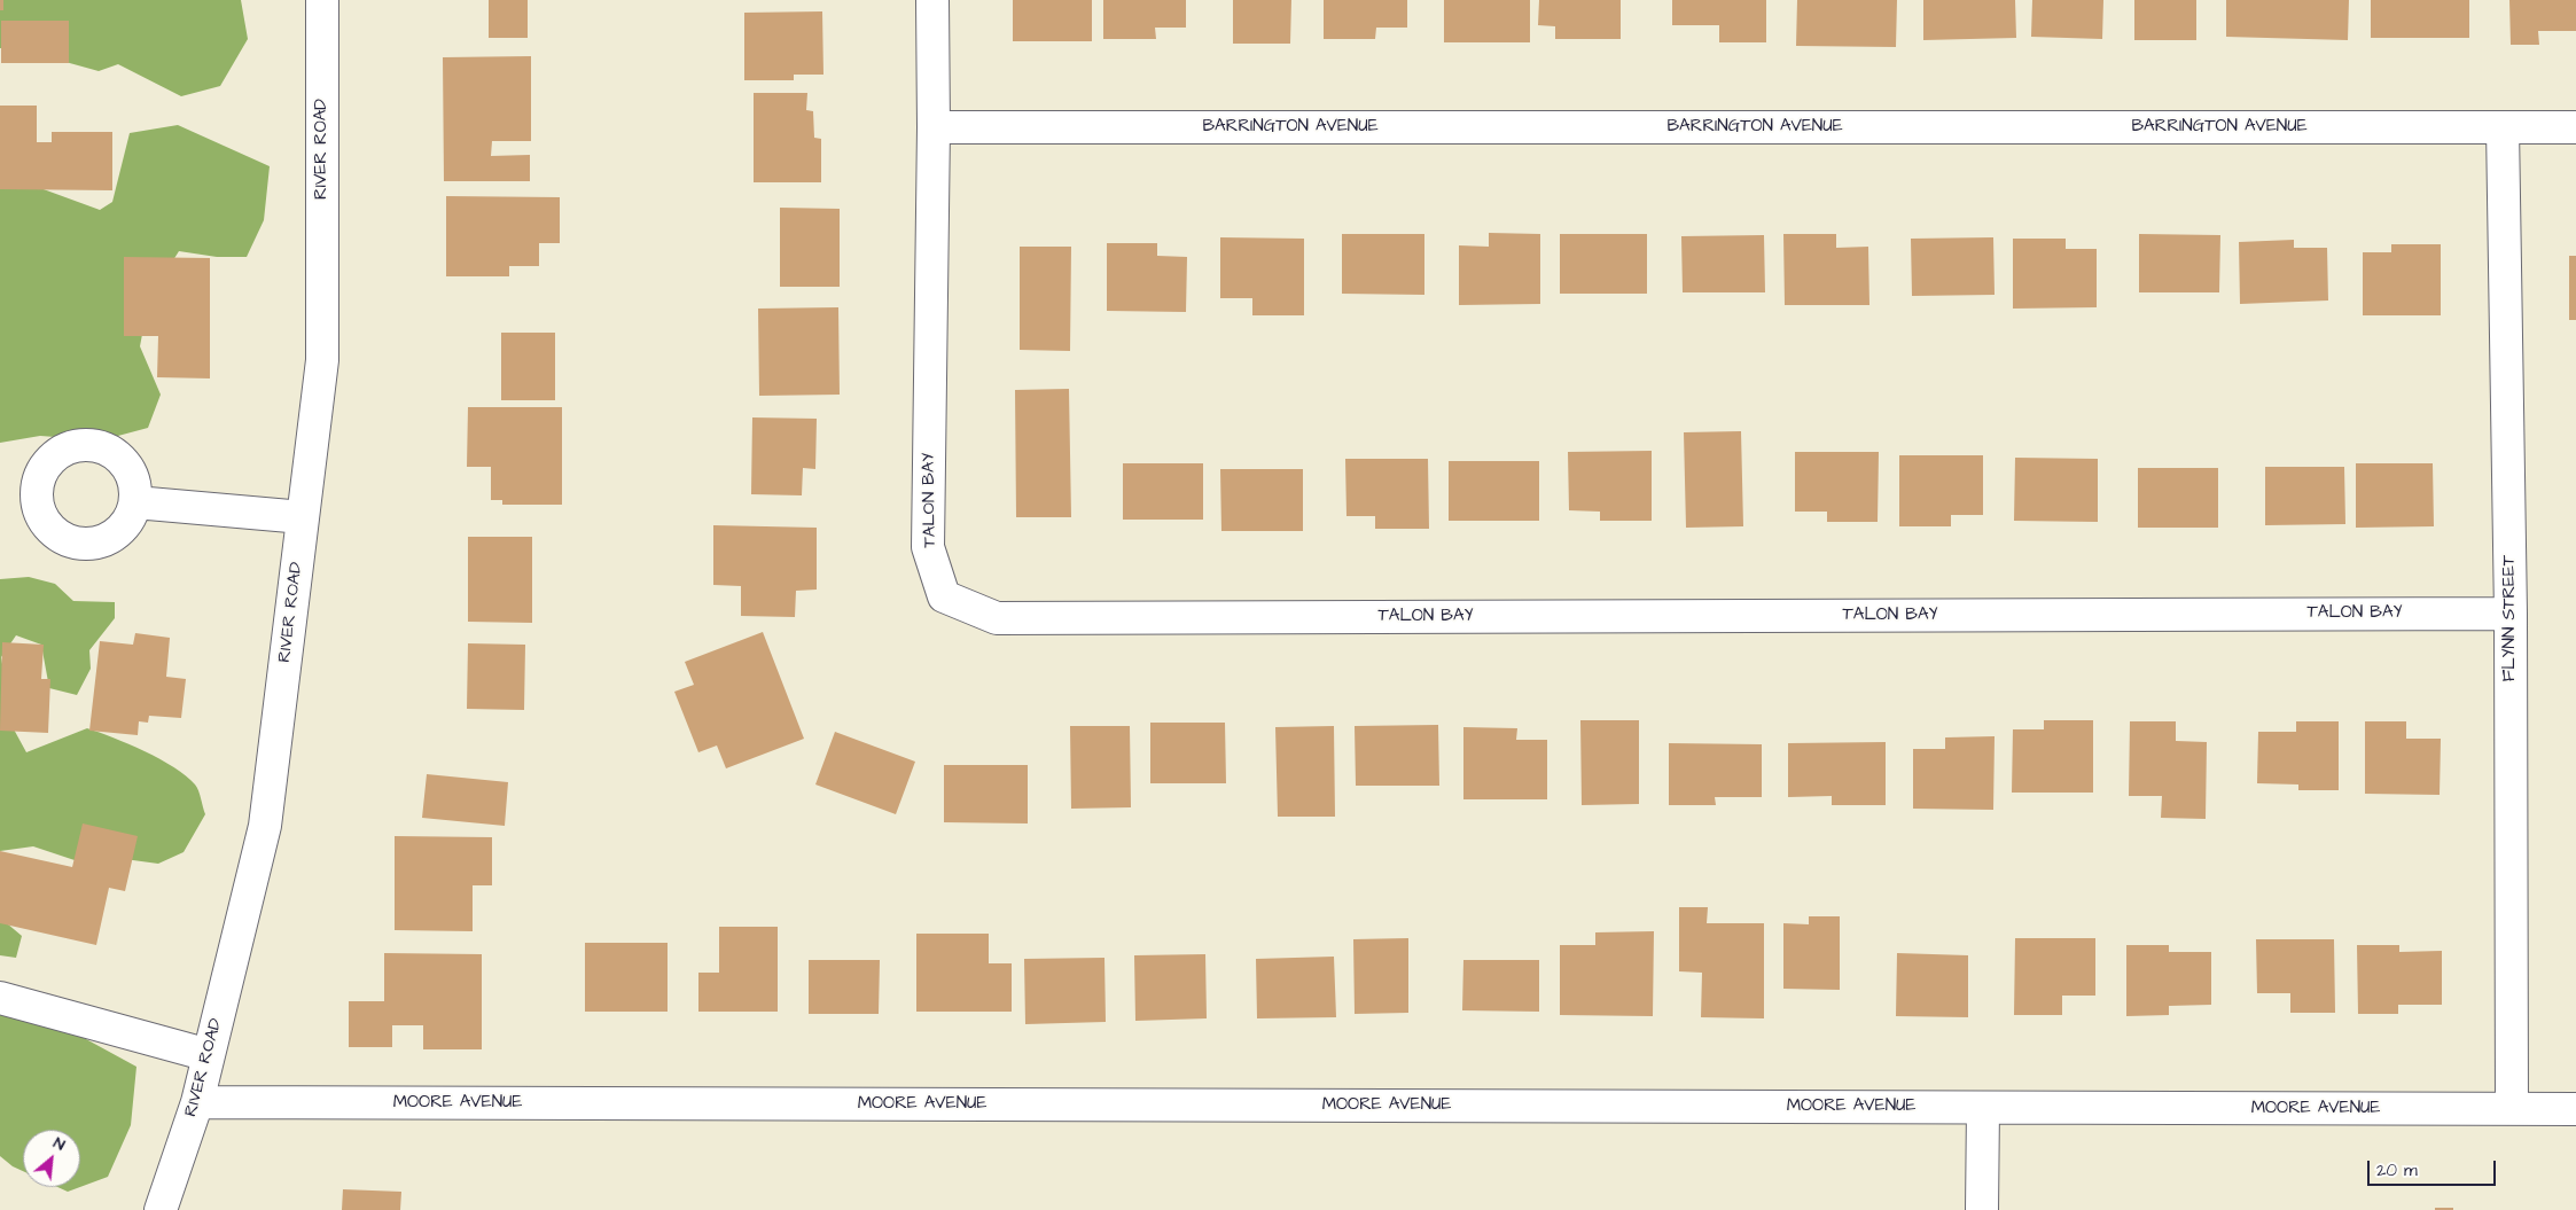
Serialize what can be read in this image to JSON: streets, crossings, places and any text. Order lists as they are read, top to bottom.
{
  "streets": {
    "street": [
      "BARRINGTON AVENUE",
      "RIVER ROAD",
      "TALON BAY",
      "FLYNN STREET",
      "MOORE AVENUE"
    ]
  },
  "crossings": [
    ["BARRINGTON AVENUE", "TALON BAY"],
    ["BARRINGTON AVENUE", "FLYNN STREET"],
    ["RIVER ROAD", "MOORE AVENUE"],
    ["TALON BAY", "FLYNN STREET"],
    ["FLYNN STREET", "MOORE AVENUE"]
  ],
  "scale_bar": "20 m",
  "north": "top right"
}
